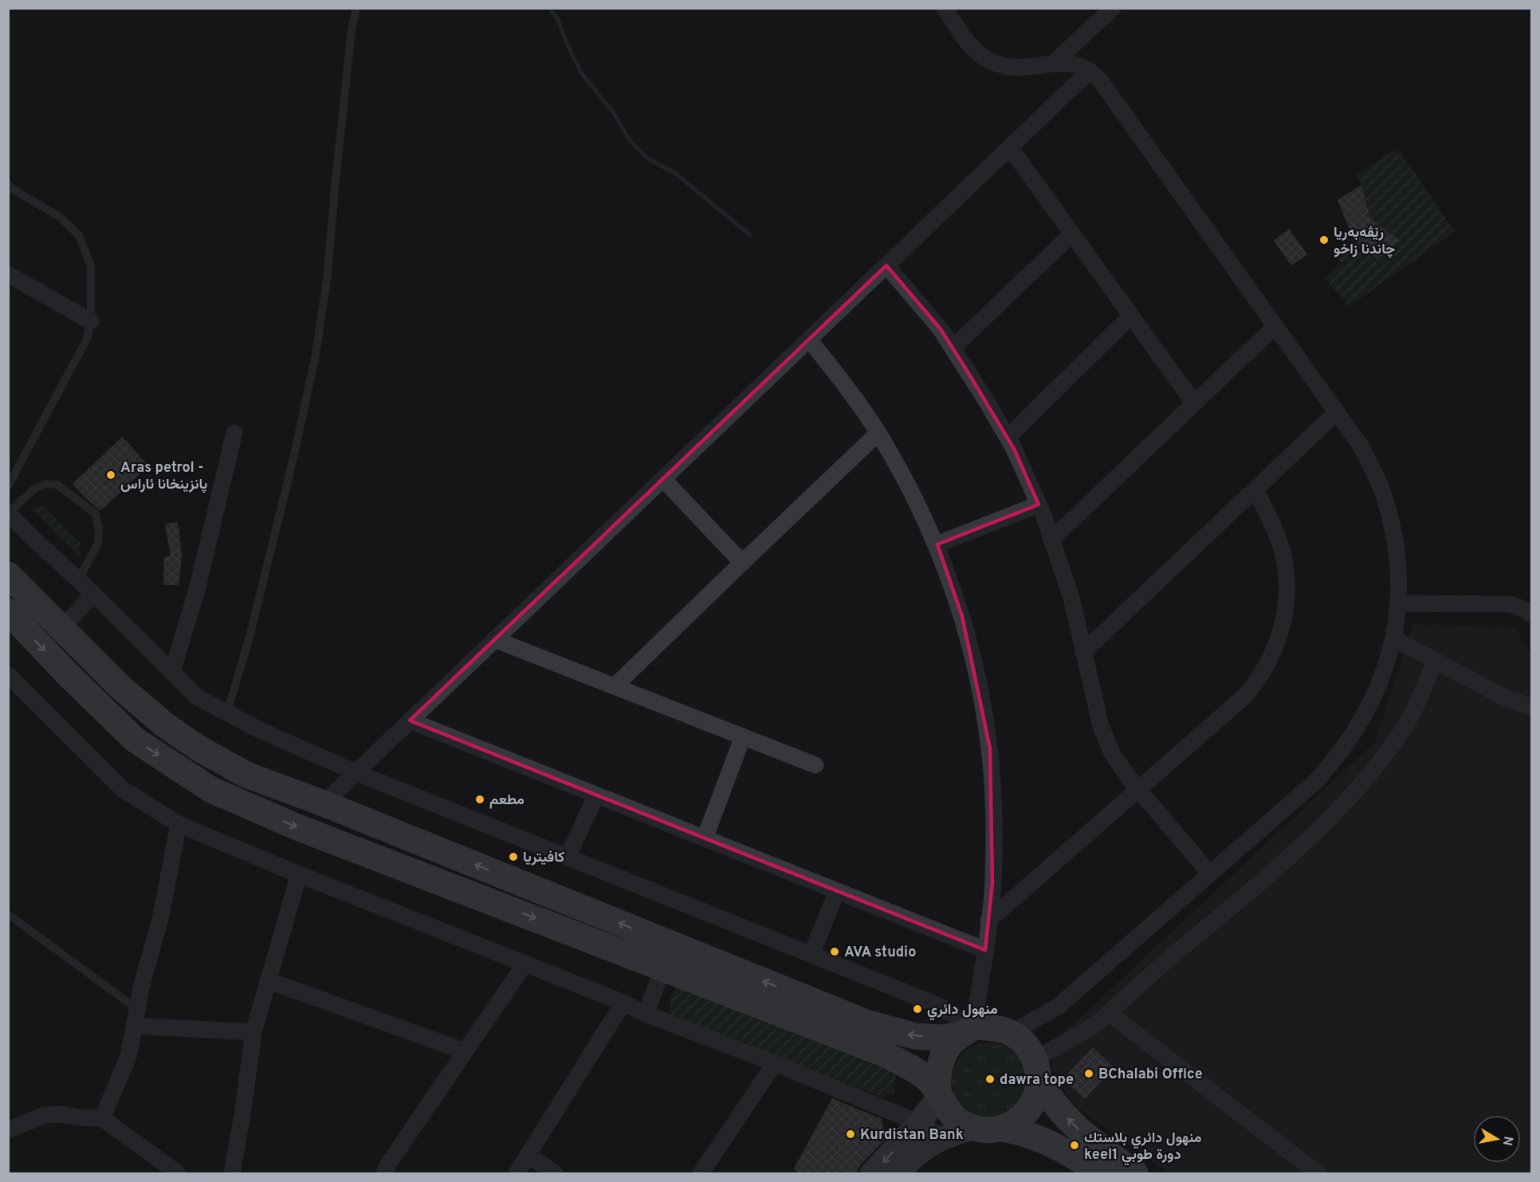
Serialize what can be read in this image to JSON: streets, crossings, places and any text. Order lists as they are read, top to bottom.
{
  "places": [
    "رێڤه‌به‌ريا چاندنا زاخو",
    "Aras petrol - پانزینخانا ئاراس",
    "مطعم",
    "كافيتريا",
    "AVA studio",
    "منهول دائري",
    "BChalabi Office",
    "dawra tope",
    "Kurdistan Bank",
    "منهول دائري بلاستك keel1 دورة طوبي"
  ],
  "north": "right"
}
